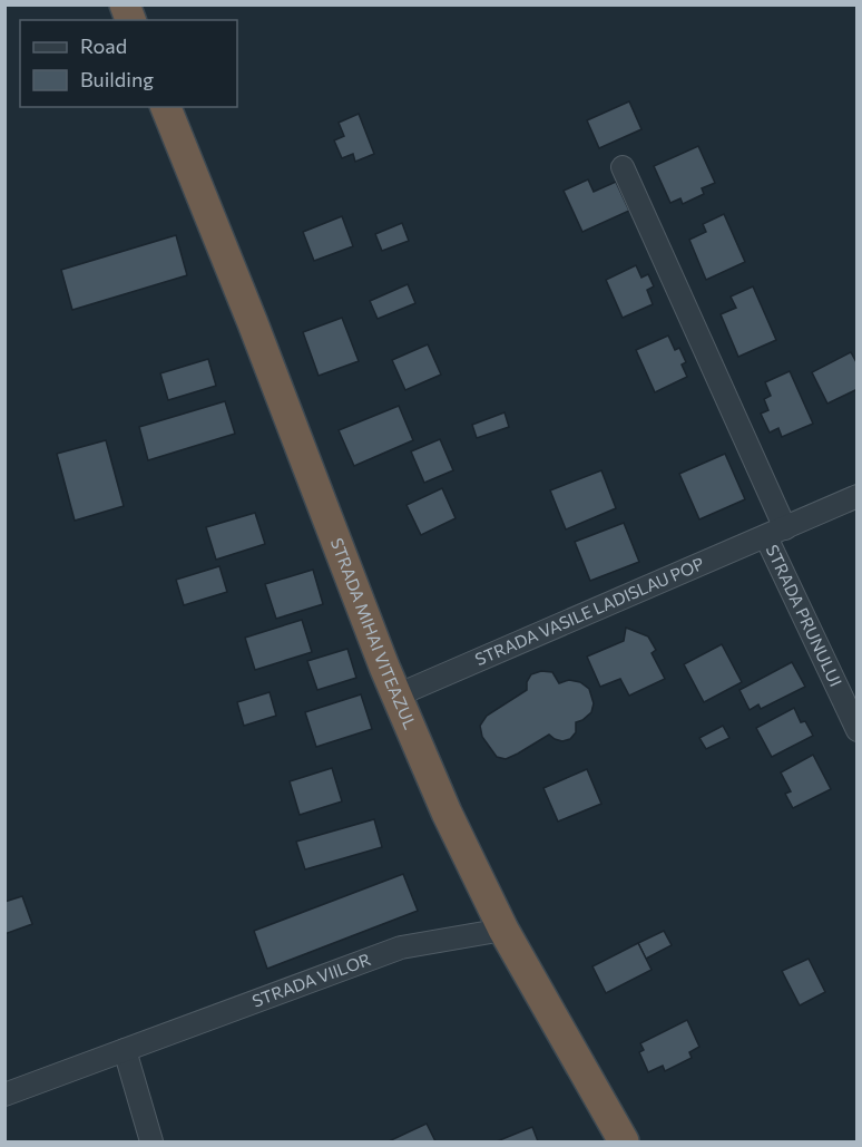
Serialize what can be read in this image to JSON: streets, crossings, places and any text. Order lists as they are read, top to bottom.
{
  "streets": {
    "highway": ["STRADA MIHAI VITEAZUL"],
    "street": ["STRADA VASILE LADISLAU POP", "STRADA PRUNULUI", "STRADA VIILOR"]
  },
  "crossings": [
    ["STRADA VASILE LADISLAU POP", "STRADA PRUNULUI"],
    ["STRADA VASILE LADISLAU POP", "STRADA MIHAI VITEAZUL"],
    ["STRADA MIHAI VITEAZUL", "STRADA VIILOR"]
  ],
  "legend": ["Road", "Building"]
}
